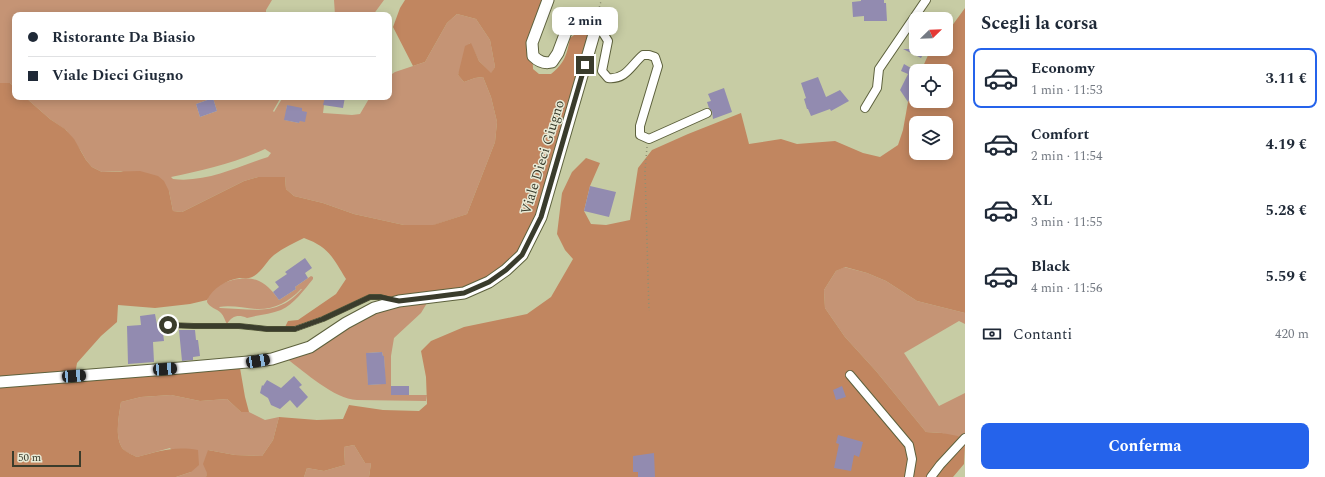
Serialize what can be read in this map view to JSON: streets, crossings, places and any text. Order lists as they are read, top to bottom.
{
  "streets": {
    "main road": ["Viale Dieci Giugno"]
  },
  "scale_bar": "50 m",
  "north": "top right",
  "page": {
    "heading": "Scegli la corsa",
    "bubble": "2 min",
    "banner": ["Ristorante Da Biasio", "Viale Dieci Giugno"],
    "list": [
      {
        "name": "Economy",
        "note": "1 min · 11:53",
        "value": "3.11 €"
      },
      {
        "name": "Comfort",
        "note": "2 min · 11:54",
        "value": "4.19 €"
      },
      {
        "name": "XL",
        "note": "3 min · 11:55",
        "value": "5.28 €"
      },
      {
        "name": "Black",
        "note": "4 min · 11:56",
        "value": "5.59 €"
      }
    ],
    "pay": ["Contanti", "420 m"],
    "buttons": "Conferma",
    "scale": "50 m"
  }
}
